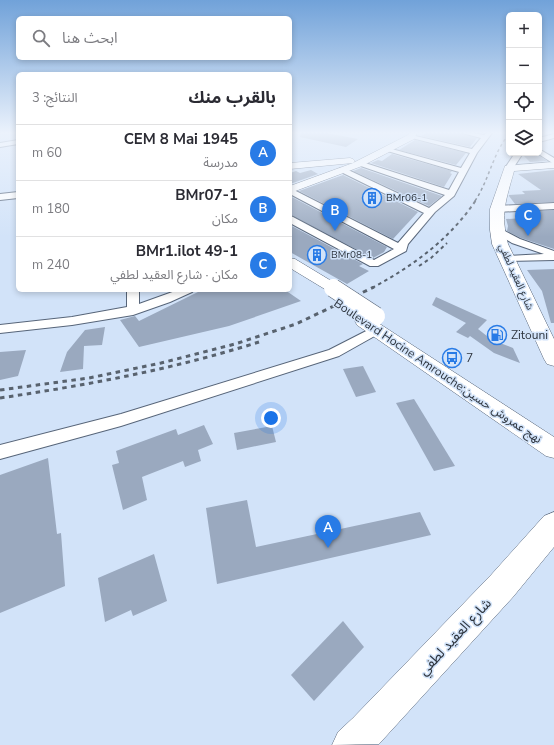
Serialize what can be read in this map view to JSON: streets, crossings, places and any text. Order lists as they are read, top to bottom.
{
  "streets": {
    "main road": ["شارع العقيد لطفي", "Boulevard Hocine Amrouche;نهج عمروش حسين"]
  },
  "places": {
    "building": ["BMr06-1", "BMr08-1"],
    "fuel station": ["Zitouni"],
    "bus stop": ["7"]
  },
  "page": {
    "map_buttons": ["+", "−"],
    "search": "ابحث هنا",
    "heading": ["بالقرب منك", "النتائج: 3"],
    "list": [
      {
        "mark": "A",
        "name": "CEM 8 Mai 1945",
        "note": "مدرسة",
        "value": "60 m"
      },
      {
        "mark": "B",
        "name": "BMr07-1",
        "note": "مكان",
        "value": "180 m"
      },
      {
        "mark": "C",
        "name": "BMr1.ilot 49-1",
        "note": "مكان · شارع العقيد لطفي",
        "value": "240 m"
      }
    ],
    "pins": ["B", "C", "A"]
  }
}
